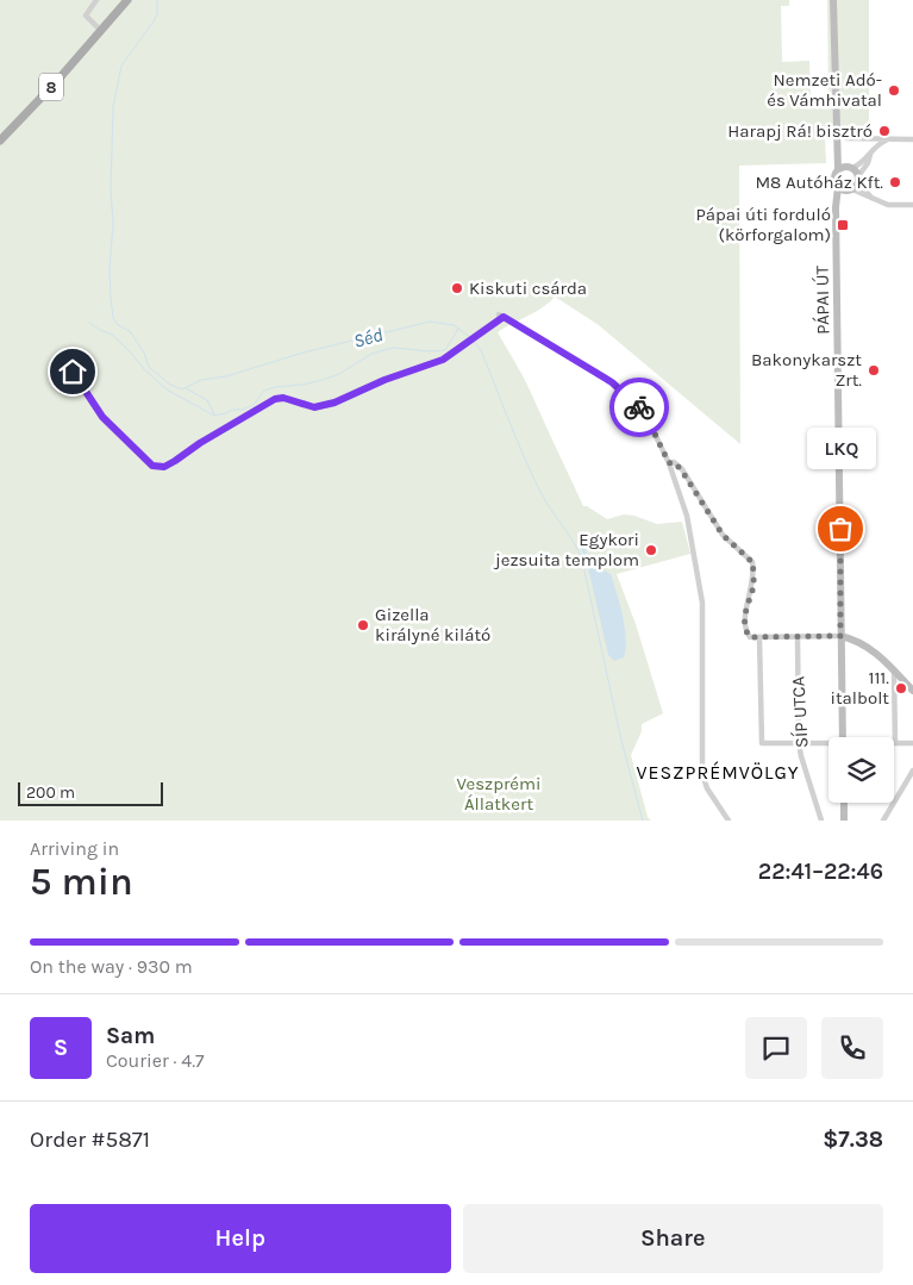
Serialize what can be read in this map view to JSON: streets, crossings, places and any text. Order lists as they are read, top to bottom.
{
  "streets": {
    "main road": ["8", "PÁPAI ÚT"],
    "street": ["SÍP UTCA"]
  },
  "districts": ["VESZPRÉMVÖLGY"],
  "water": ["Séd"],
  "parks": ["Veszprémi Állatkert"],
  "places": {
    "other": [
      "Nemzeti Adó- és Vámhivatal",
      "Harapj Rá! bisztró",
      "M8 Autóház Kft.",
      "Kiskuti csárda",
      "Bakonykarszt Zrt.",
      "LKQ",
      "Egykori jezsuita templom",
      "Gizella királyné kilátó",
      "111. italbolt"
    ],
    "transit": ["Pápai úti forduló (körforgalom)"]
  },
  "scale_bar": "200 m",
  "page": {
    "bubble": "LKQ",
    "scale": "200 m",
    "heading": ["5 min", "Arriving in", "22:41–22:46"],
    "panel": [
      "Sam",
      "Courier · 4.7",
      "Order #5871",
      "$7.38"
    ],
    "bar": "On the way · 930 m",
    "round": "S",
    "buttons": ["Help", "Share"]
  }
}
